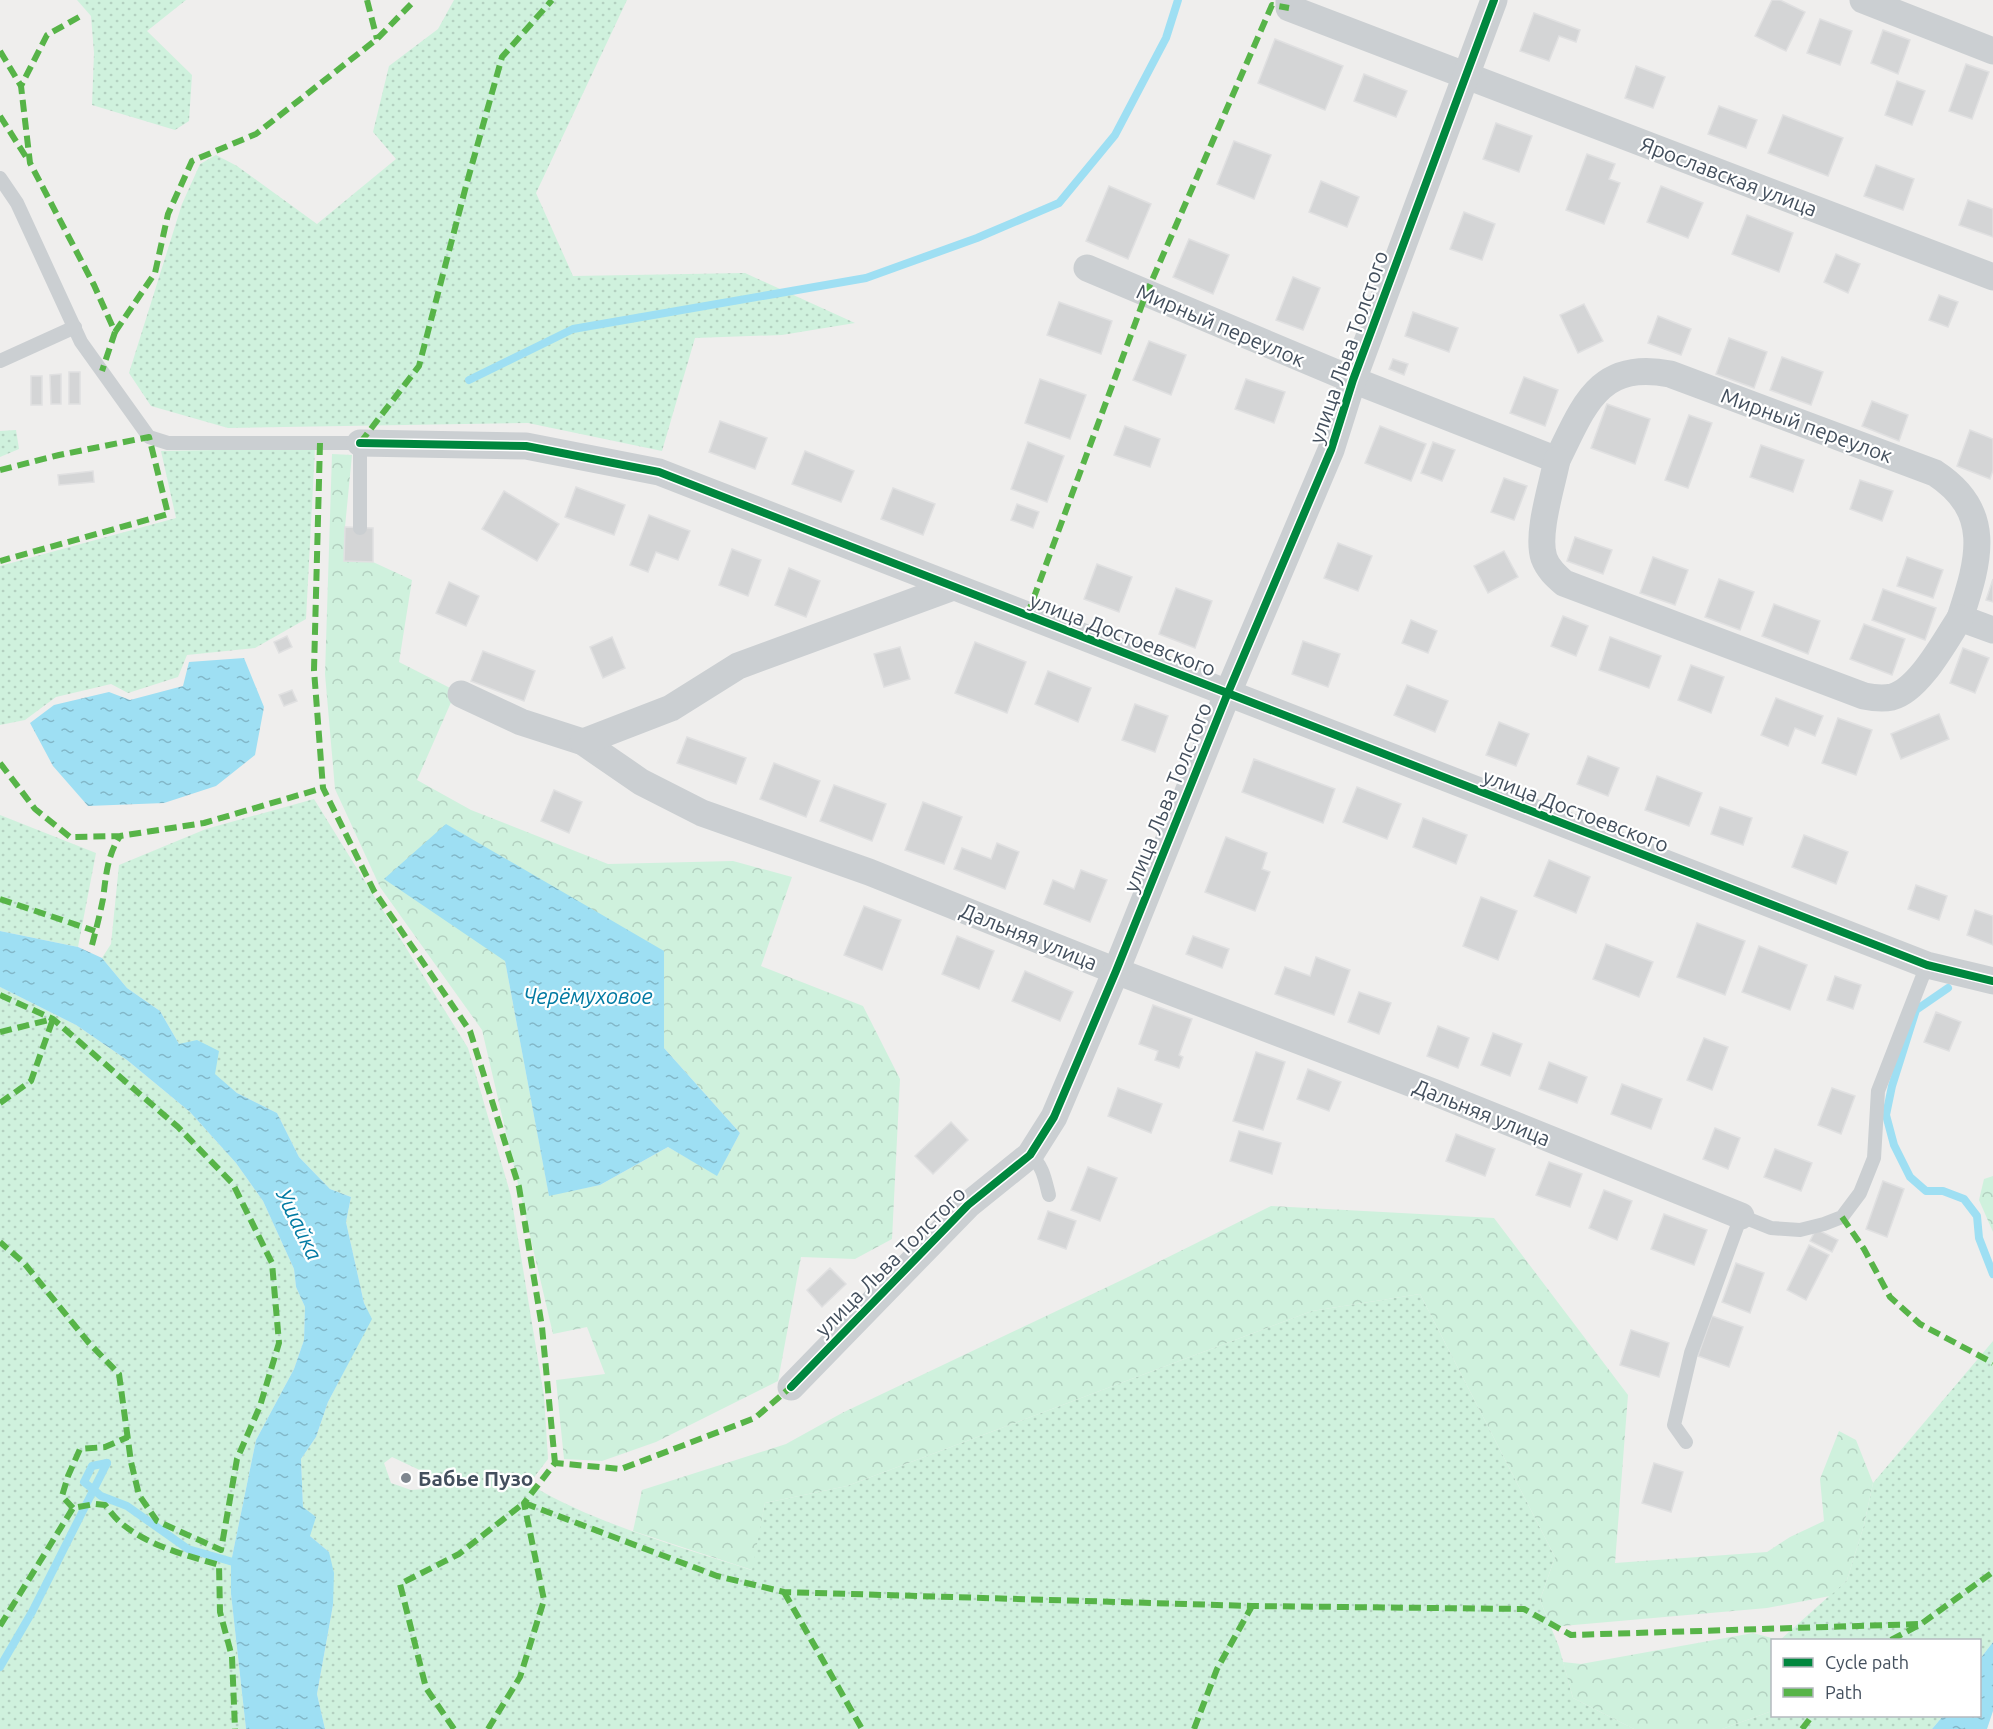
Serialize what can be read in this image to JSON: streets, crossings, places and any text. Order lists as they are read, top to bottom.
{
  "streets": {
    "street": [
      "Ярославская улица",
      "Мирный переулок",
      "улица Льва Толстого",
      "улица Достоевского",
      "Дальняя улица"
    ]
  },
  "crossings": [
    ["Ярославская улица", "улица Льва Толстого"],
    ["Мирный переулок", "улица Льва Толстого"],
    ["улица Льва Толстого", "улица Достоевского"],
    ["улица Льва Толстого", "Дальняя улица"]
  ],
  "water": ["Черёмуховое", "Ушайка"],
  "places": ["Бабье Пузо"],
  "legend": ["Cycle path", "Path"]
}
